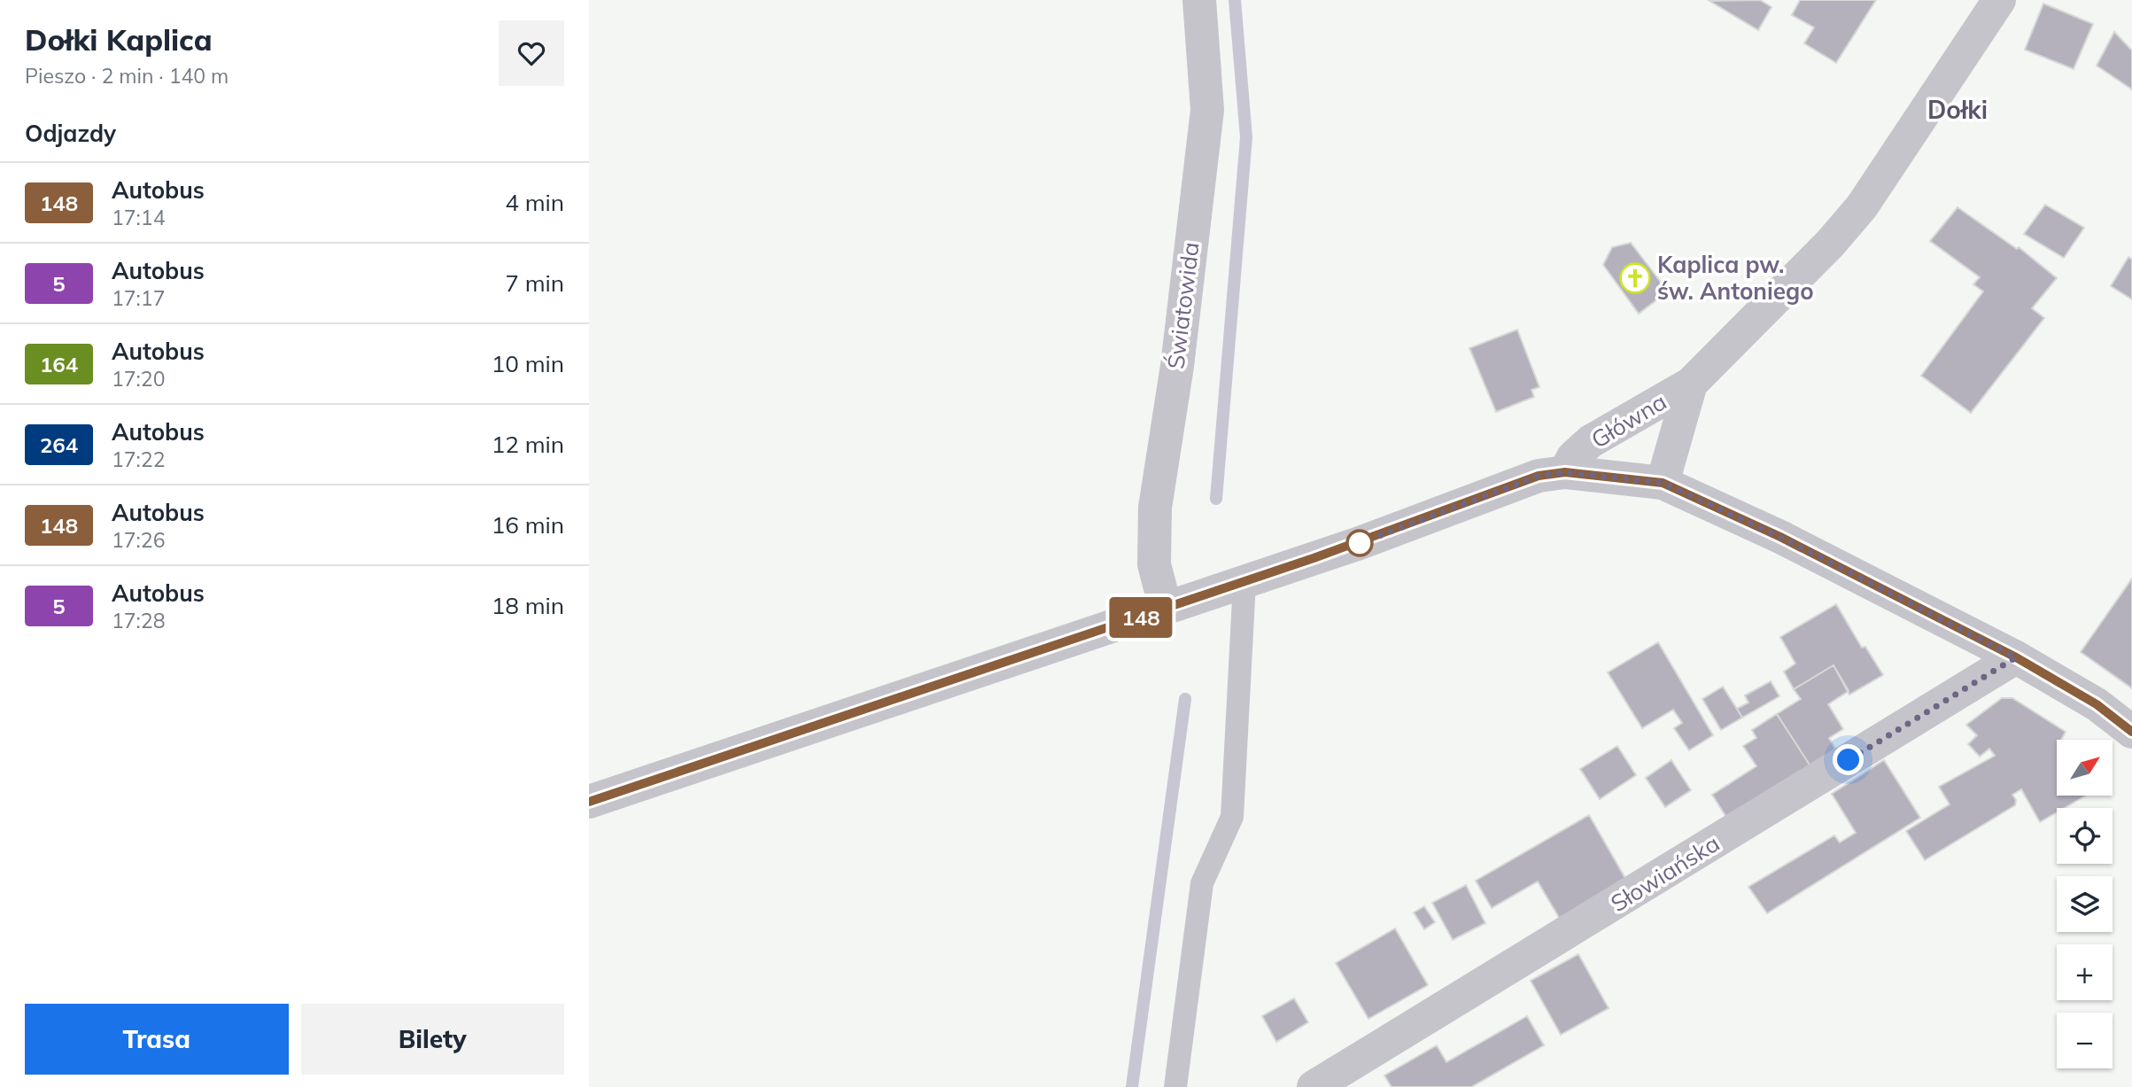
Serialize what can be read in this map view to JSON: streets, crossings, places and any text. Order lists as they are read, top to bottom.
{
  "streets": {
    "street": ["Światowida", "Główna", "Słowiańska"]
  },
  "districts": ["Dołki"],
  "places": {
    "church": ["Kaplica pw. św. Antoniego"]
  },
  "lines": ["bus line 148"],
  "north": "top right",
  "page": {
    "heading": [
      ["Dołki Kaplica", "Pieszo · 2 min · 140 m"],
      "Odjazdy"
    ],
    "on_map": "148",
    "list": [
      {
        "mark": "148",
        "name": "Autobus",
        "note": "17:14",
        "value": "4 min"
      },
      {
        "mark": "5",
        "name": "Autobus",
        "note": "17:17",
        "value": "7 min"
      },
      {
        "mark": "164",
        "name": "Autobus",
        "note": "17:20",
        "value": "10 min"
      },
      {
        "mark": "264",
        "name": "Autobus",
        "note": "17:22",
        "value": "12 min"
      },
      {
        "mark": "148",
        "name": "Autobus",
        "note": "17:26",
        "value": "16 min"
      },
      {
        "mark": "5",
        "name": "Autobus",
        "note": "17:28",
        "value": "18 min"
      }
    ],
    "map_buttons": ["+", "−"],
    "buttons": ["Trasa", "Bilety"]
  }
}
